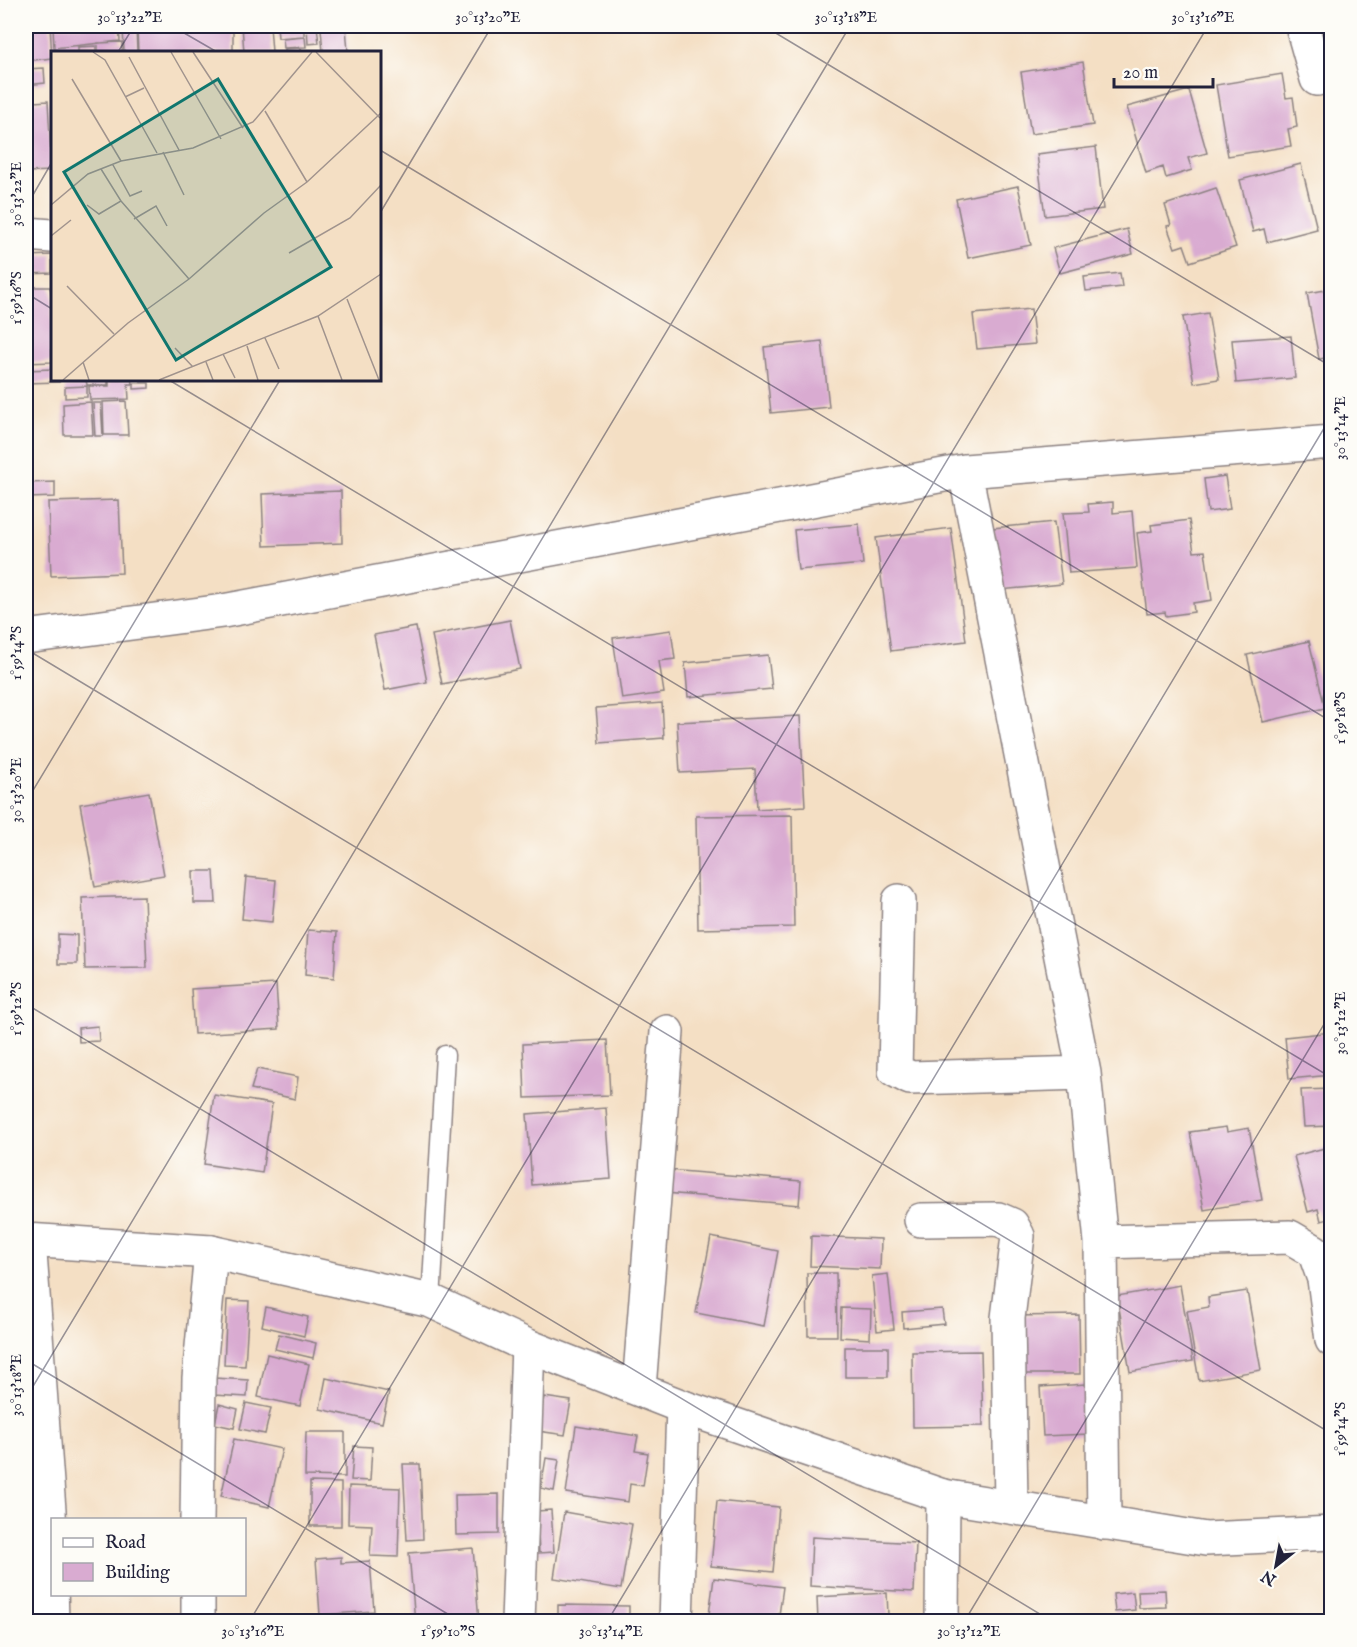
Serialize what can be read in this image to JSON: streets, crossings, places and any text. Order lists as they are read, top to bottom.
{
  "legend": ["Road", "Building"],
  "scale_bar": "20 m",
  "north": "bottom left",
  "coordinates": [
    "30°13'22\"E",
    "30°13'20\"E",
    "30°13'18\"E",
    "30°13'16\"E",
    "1°59'16\"S",
    "30°13'14\"E",
    "1°59'14\"S",
    "1°59'18\"S",
    "1°59'12\"S",
    "30°13'12\"E",
    "1°59'10\"S"
  ]
}
